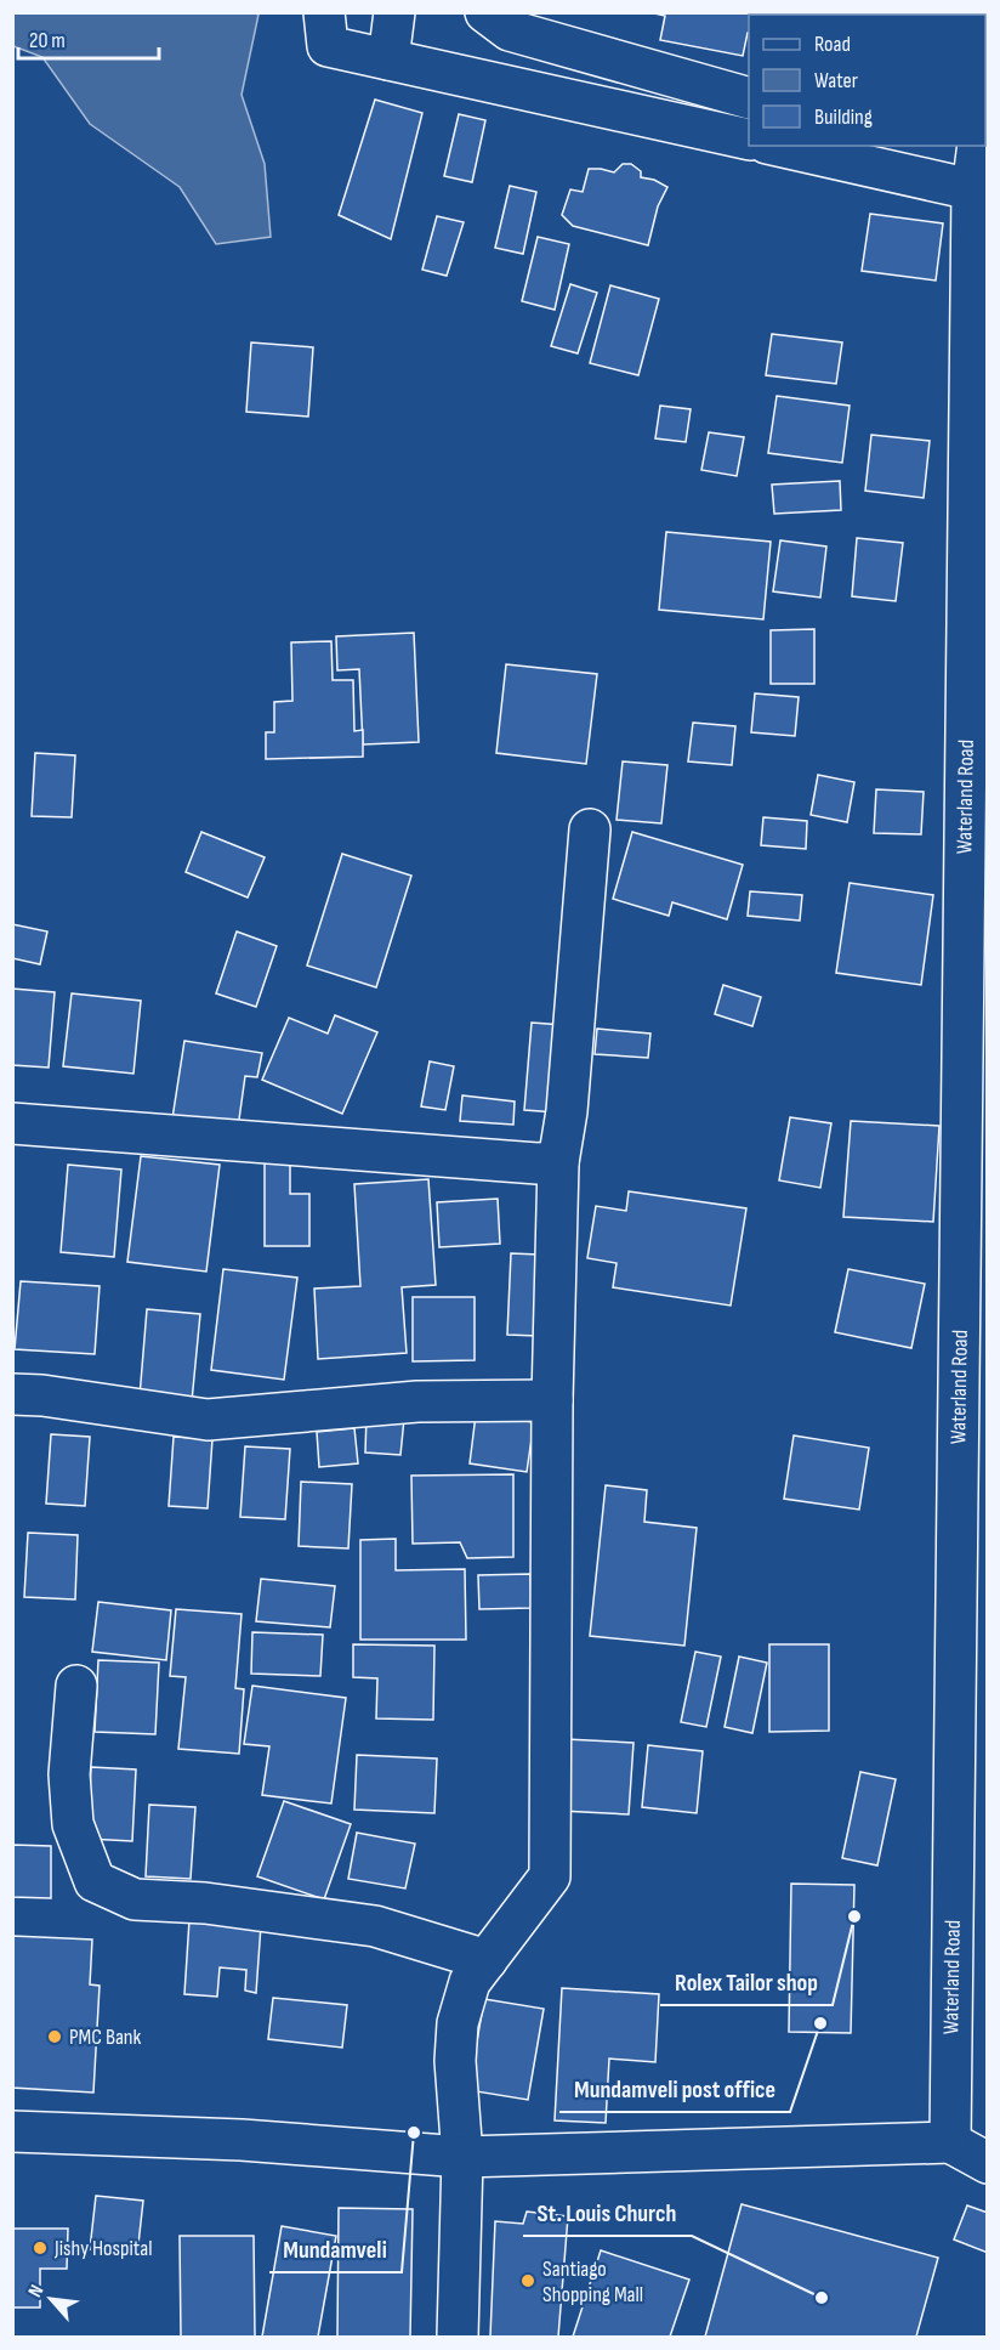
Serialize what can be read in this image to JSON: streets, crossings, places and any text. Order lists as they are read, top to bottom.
{
  "streets": {
    "street": ["Waterland Road"]
  },
  "places": [
    "Rolex Tailor shop",
    "Mundamveli post office",
    "PMC Bank",
    "Mundamveli",
    "Jishy Hospital",
    "Santiago Shopping Mall",
    "St. Louis Church"
  ],
  "legend": ["Road", "Water", "Building"],
  "scale_bar": "20 m",
  "north": "top left"
}
